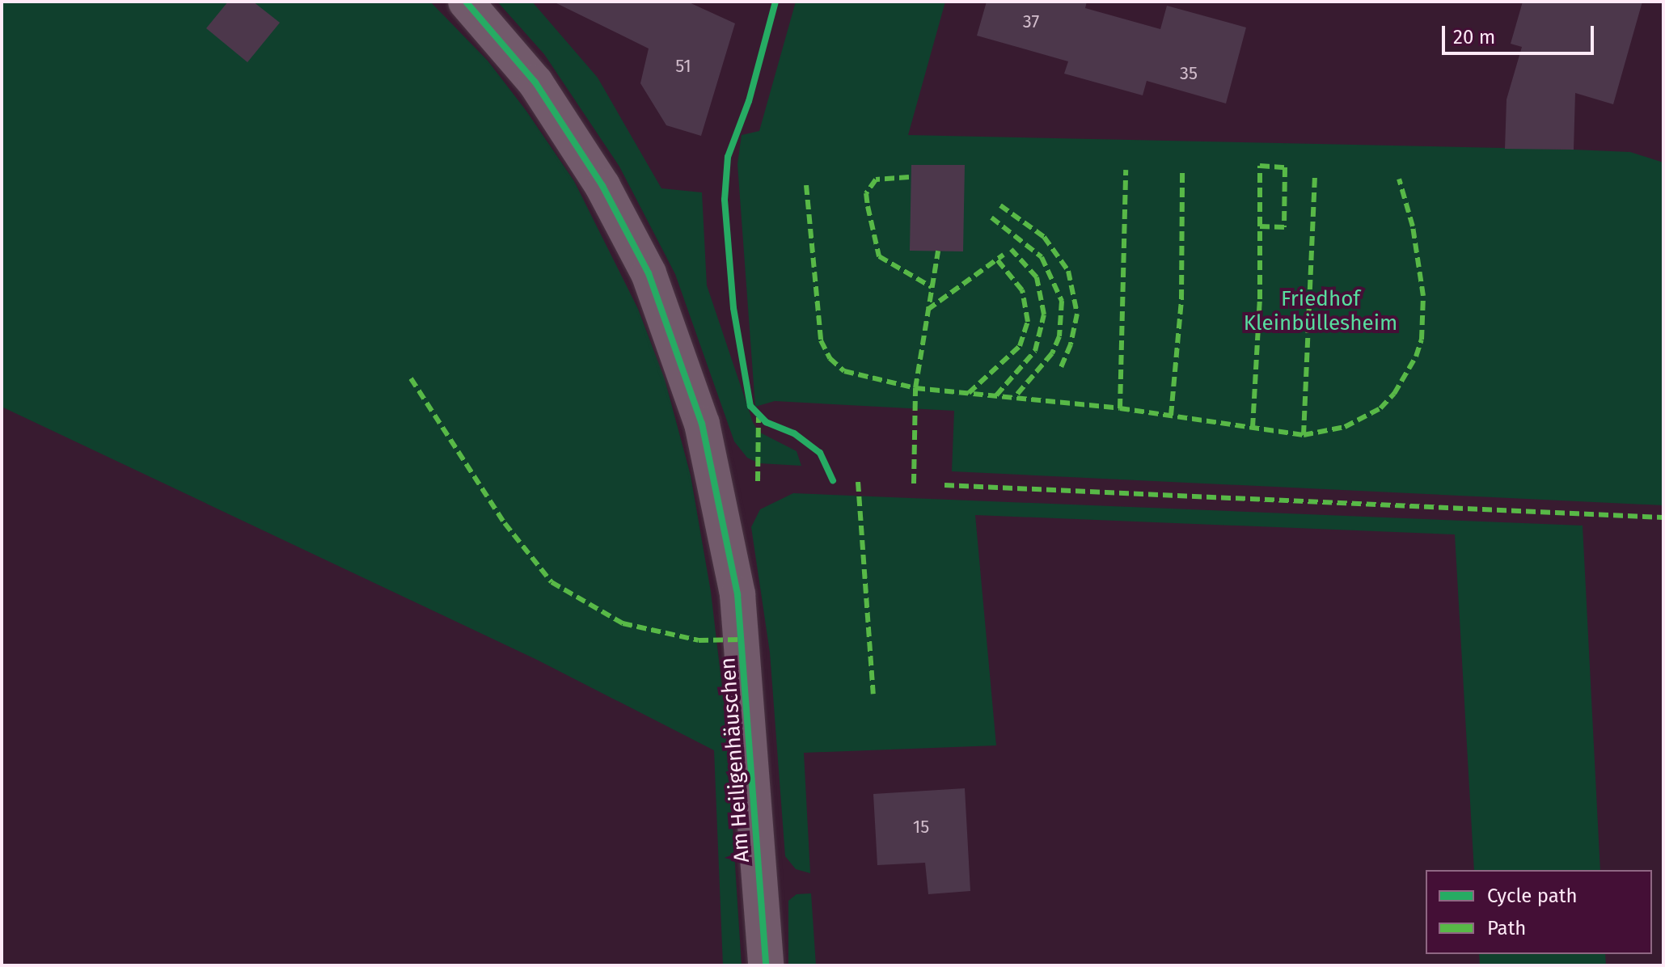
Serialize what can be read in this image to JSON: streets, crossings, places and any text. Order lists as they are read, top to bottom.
{
  "streets": {
    "street": ["Am Heiligenhäuschen"]
  },
  "parks": ["Friedhof Kleinbüllesheim"],
  "house_numbers": [
    "37",
    "51",
    "35",
    "15"
  ],
  "legend": ["Cycle path", "Path"],
  "scale_bar": "20 m"
}
